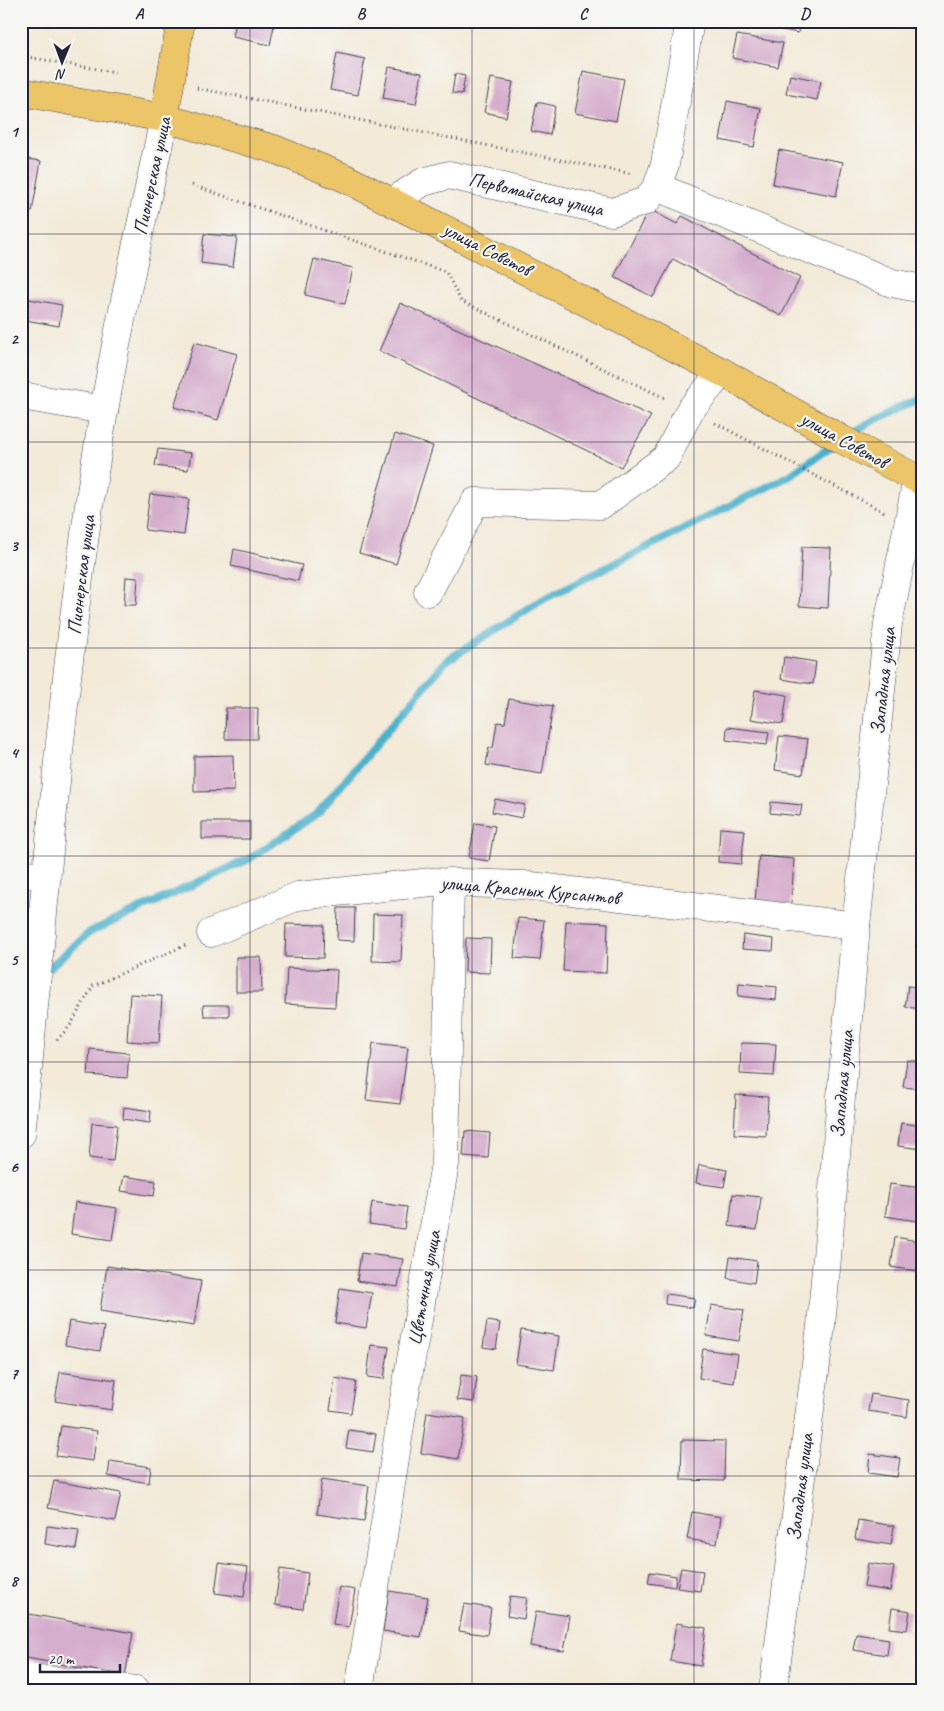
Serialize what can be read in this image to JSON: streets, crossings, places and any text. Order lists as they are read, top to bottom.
{
  "streets": {
    "main road": ["Пионерская улица", "улица Советов"],
    "street": [
      "Первомайская улица",
      "Западная улица",
      "улица Красных Курсантов",
      "Цветочная улица"
    ]
  },
  "crossings": [
    ["Пионерская улица", "улица Советов"],
    ["Первомайская улица", "улица Советов"],
    ["улица Советов", "Западная улица"],
    ["Западная улица", "улица Красных Курсантов"],
    ["улица Красных Курсантов", "Цветочная улица"]
  ],
  "scale_bar": "20 m",
  "north": "bottom",
  "grid": {
    "columns": [
      "A",
      "B",
      "C",
      "D"
    ],
    "rows": [
      "1",
      "2",
      "3",
      "4",
      "5",
      "6",
      "7",
      "8"
    ]
  }
}
